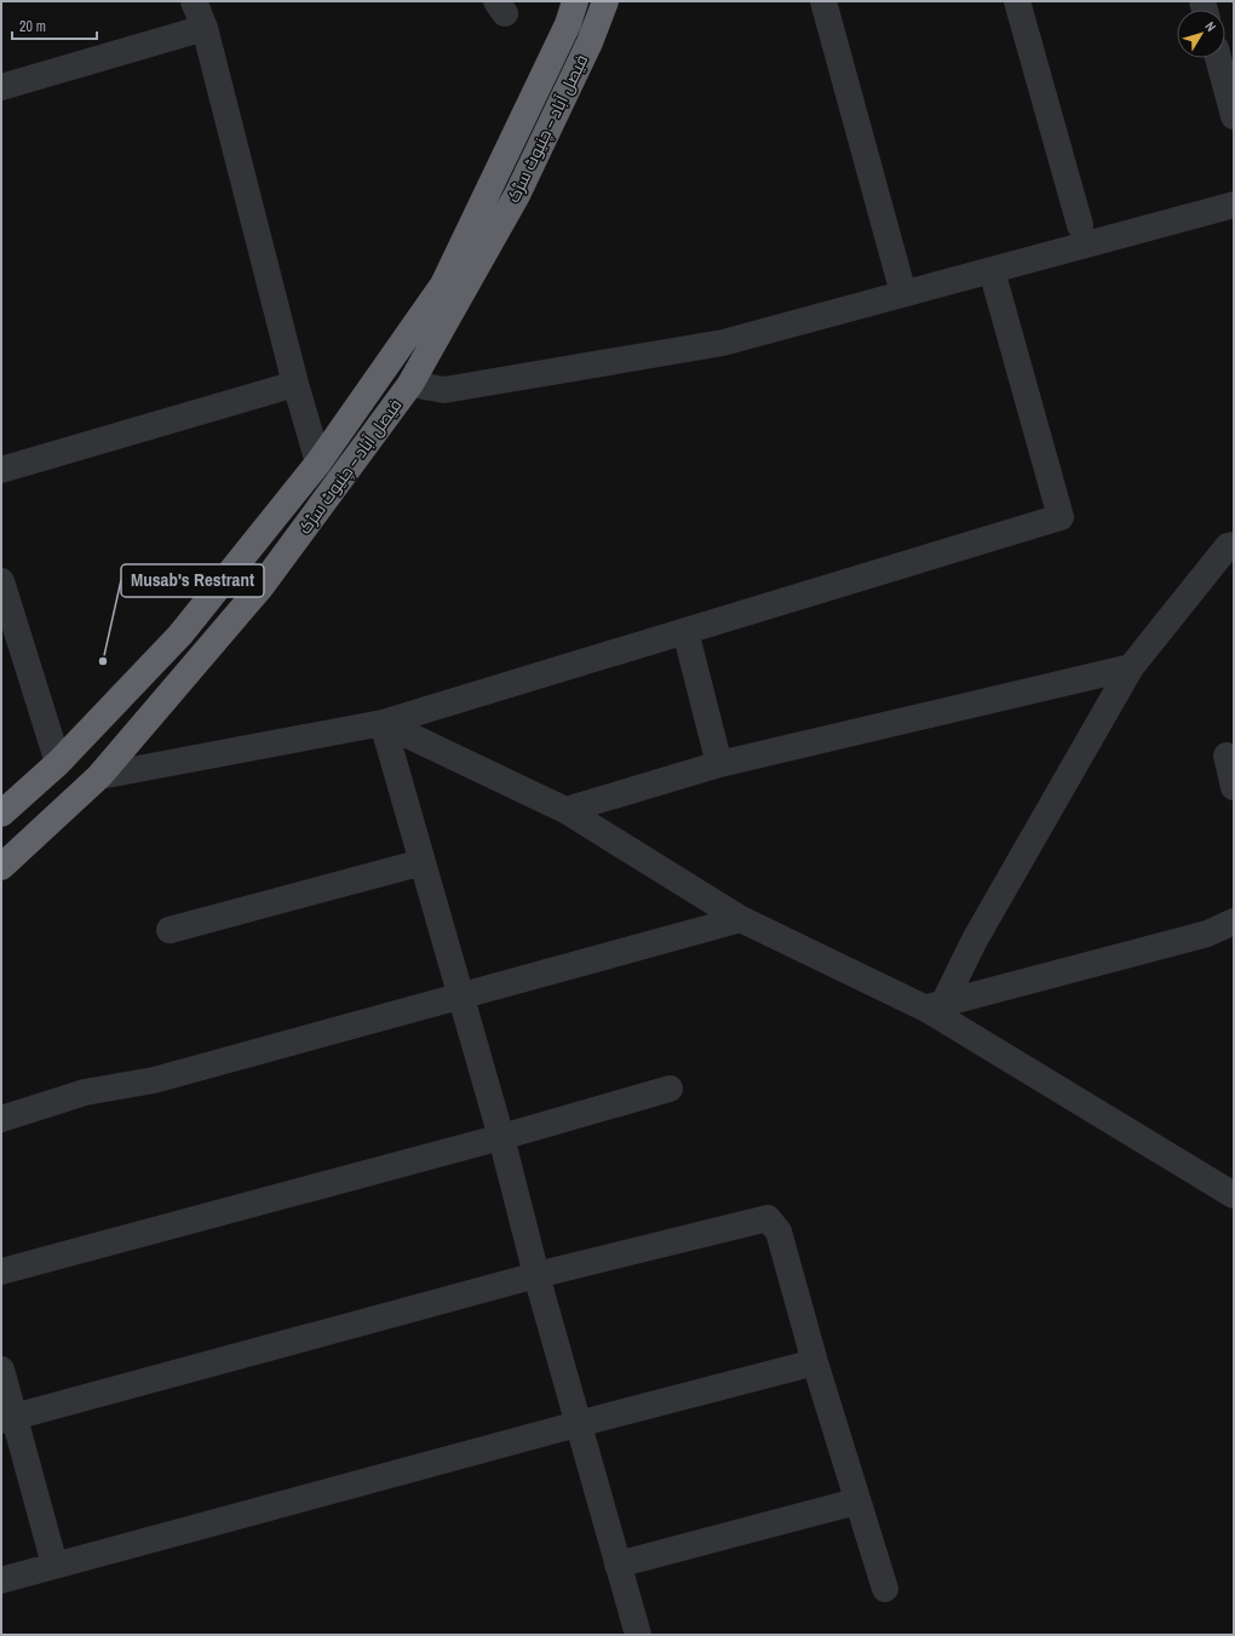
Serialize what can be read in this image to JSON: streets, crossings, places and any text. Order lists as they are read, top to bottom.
{
  "streets": {
    "highway": ["فیصل آباد – چنیوٹ سڑک"]
  },
  "places": ["Musab's Restrant"],
  "scale_bar": "20 m",
  "north": "top right"
}
